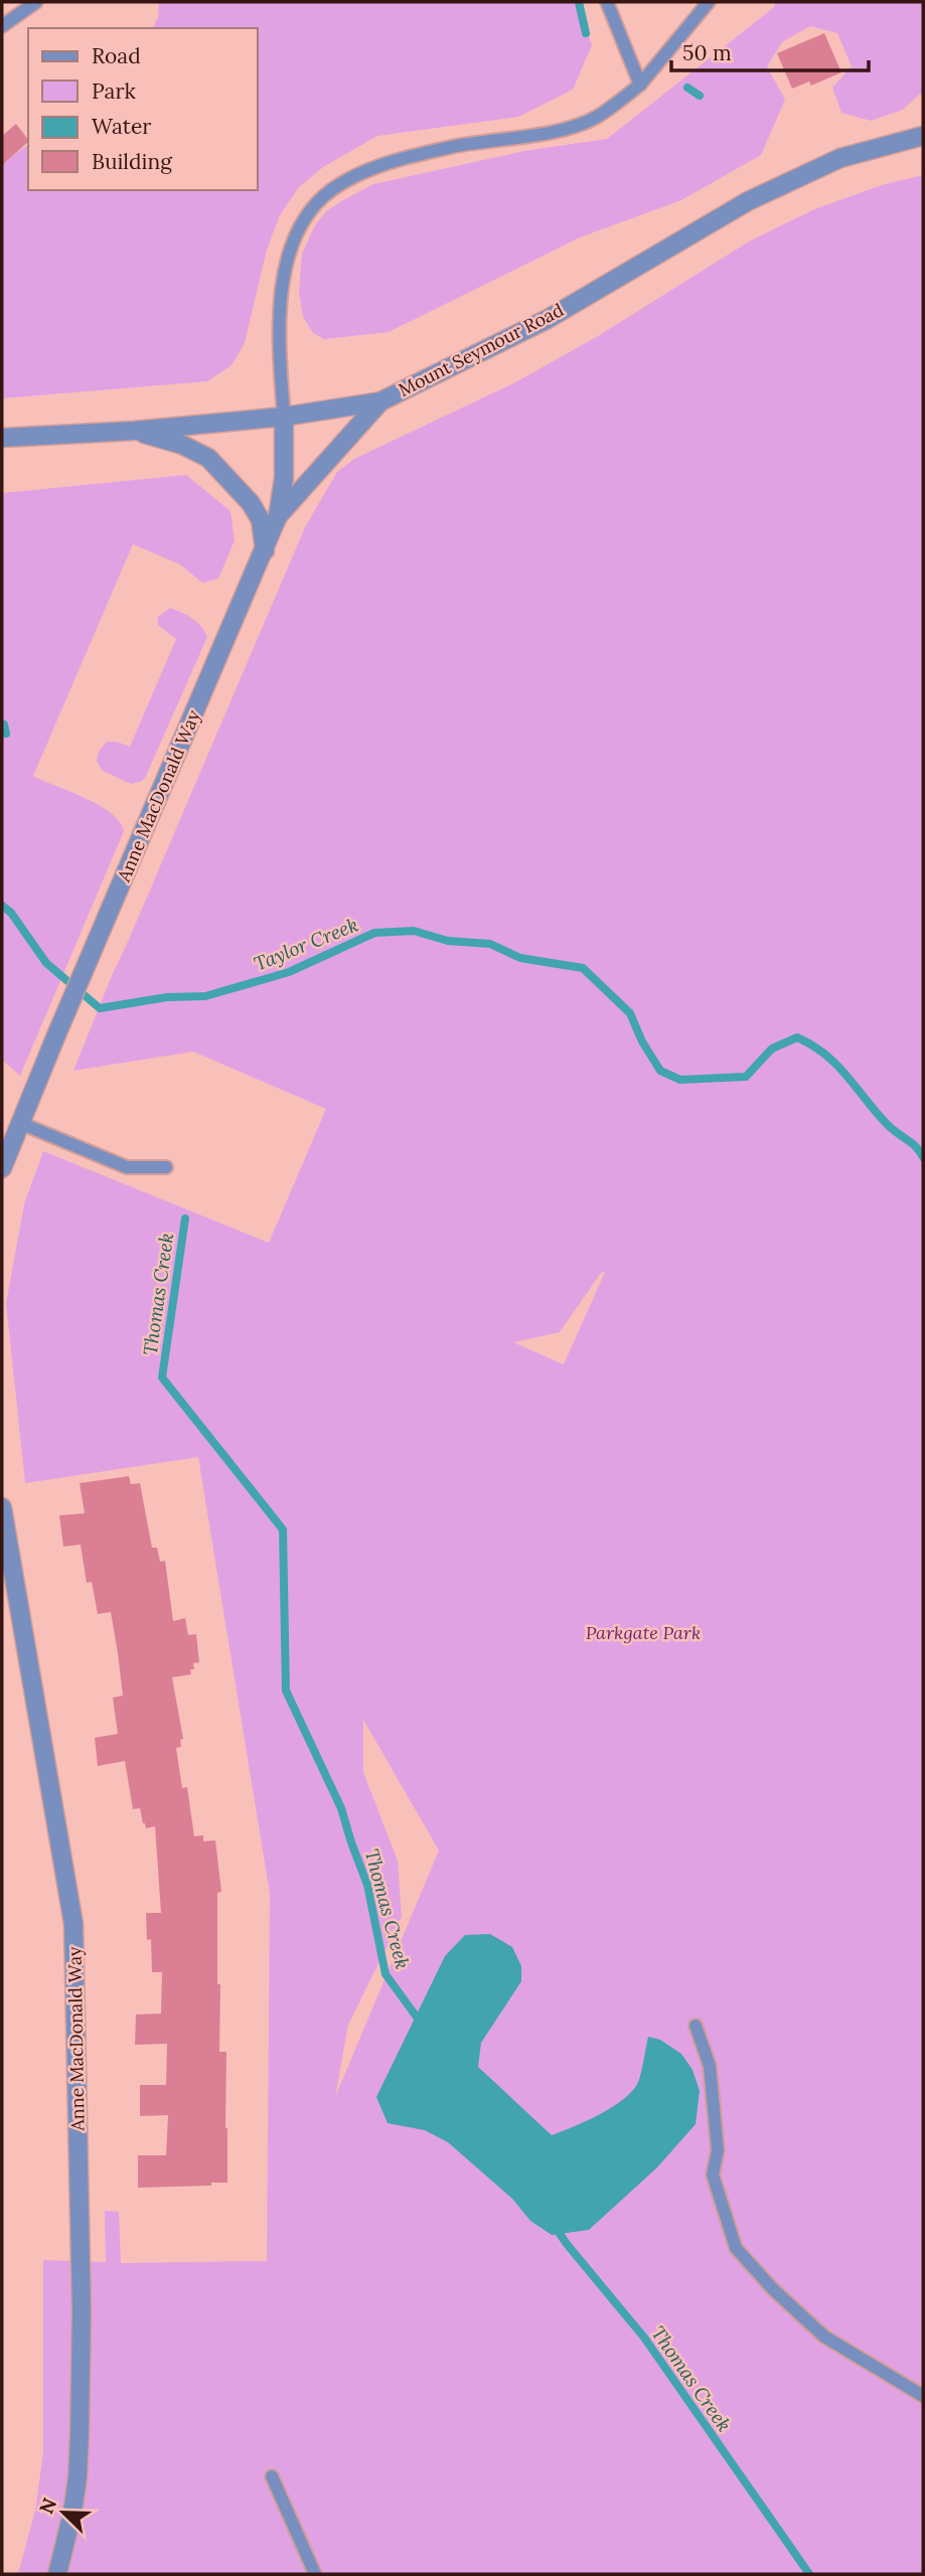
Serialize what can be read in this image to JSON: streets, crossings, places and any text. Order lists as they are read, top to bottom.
{
  "streets": {
    "street": ["Mount Seymour Road", "Anne MacDonald Way"]
  },
  "crossings": [
    ["Mount Seymour Road", "Anne MacDonald Way"]
  ],
  "water": ["Taylor Creek", "Thomas Creek"],
  "parks": ["Parkgate Park"],
  "legend": [
    "Road",
    "Park",
    "Water",
    "Building"
  ],
  "scale_bar": "50 m",
  "north": "top left"
}
